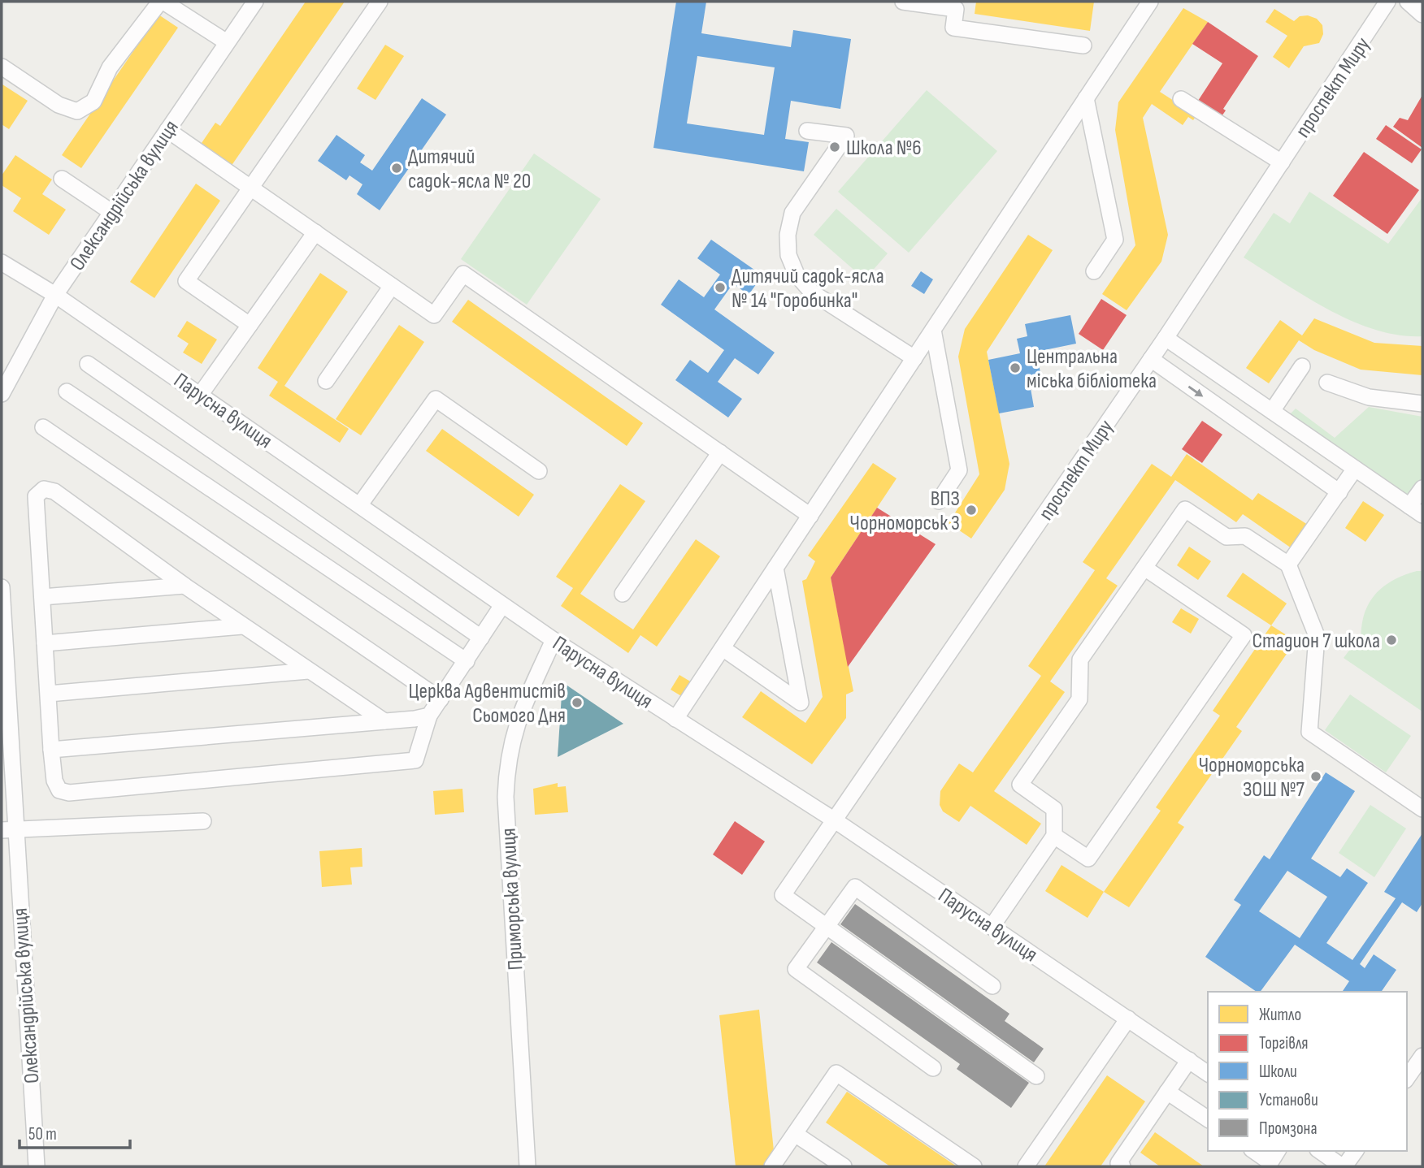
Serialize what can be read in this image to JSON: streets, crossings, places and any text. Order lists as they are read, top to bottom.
{
  "streets": {
    "street": [
      "проспект Миру",
      "Олександрійська вулиця",
      "Парусна вулиця",
      "Приморська вулиця"
    ]
  },
  "crossings": [
    ["проспект Миру", "Парусна вулиця"],
    ["Олександрійська вулиця", "Парусна вулиця"],
    ["Парусна вулиця", "Приморська вулиця"]
  ],
  "places": [
    "Школа №6",
    "Дитячий садок-ясла № 20",
    "Дитячий садок-ясла № 14 \"Горобинка\"",
    "Центральна міська бібліотека",
    "ВПЗ Чорноморськ 3",
    "Стадион 7 школа",
    "Церква Адвентистів Сьомого Дня",
    "Чорноморська ЗОШ №7"
  ],
  "legend": [
    "Житло",
    "Торгівля",
    "Школи",
    "Установи",
    "Промзона"
  ],
  "scale_bar": "50 m"
}
